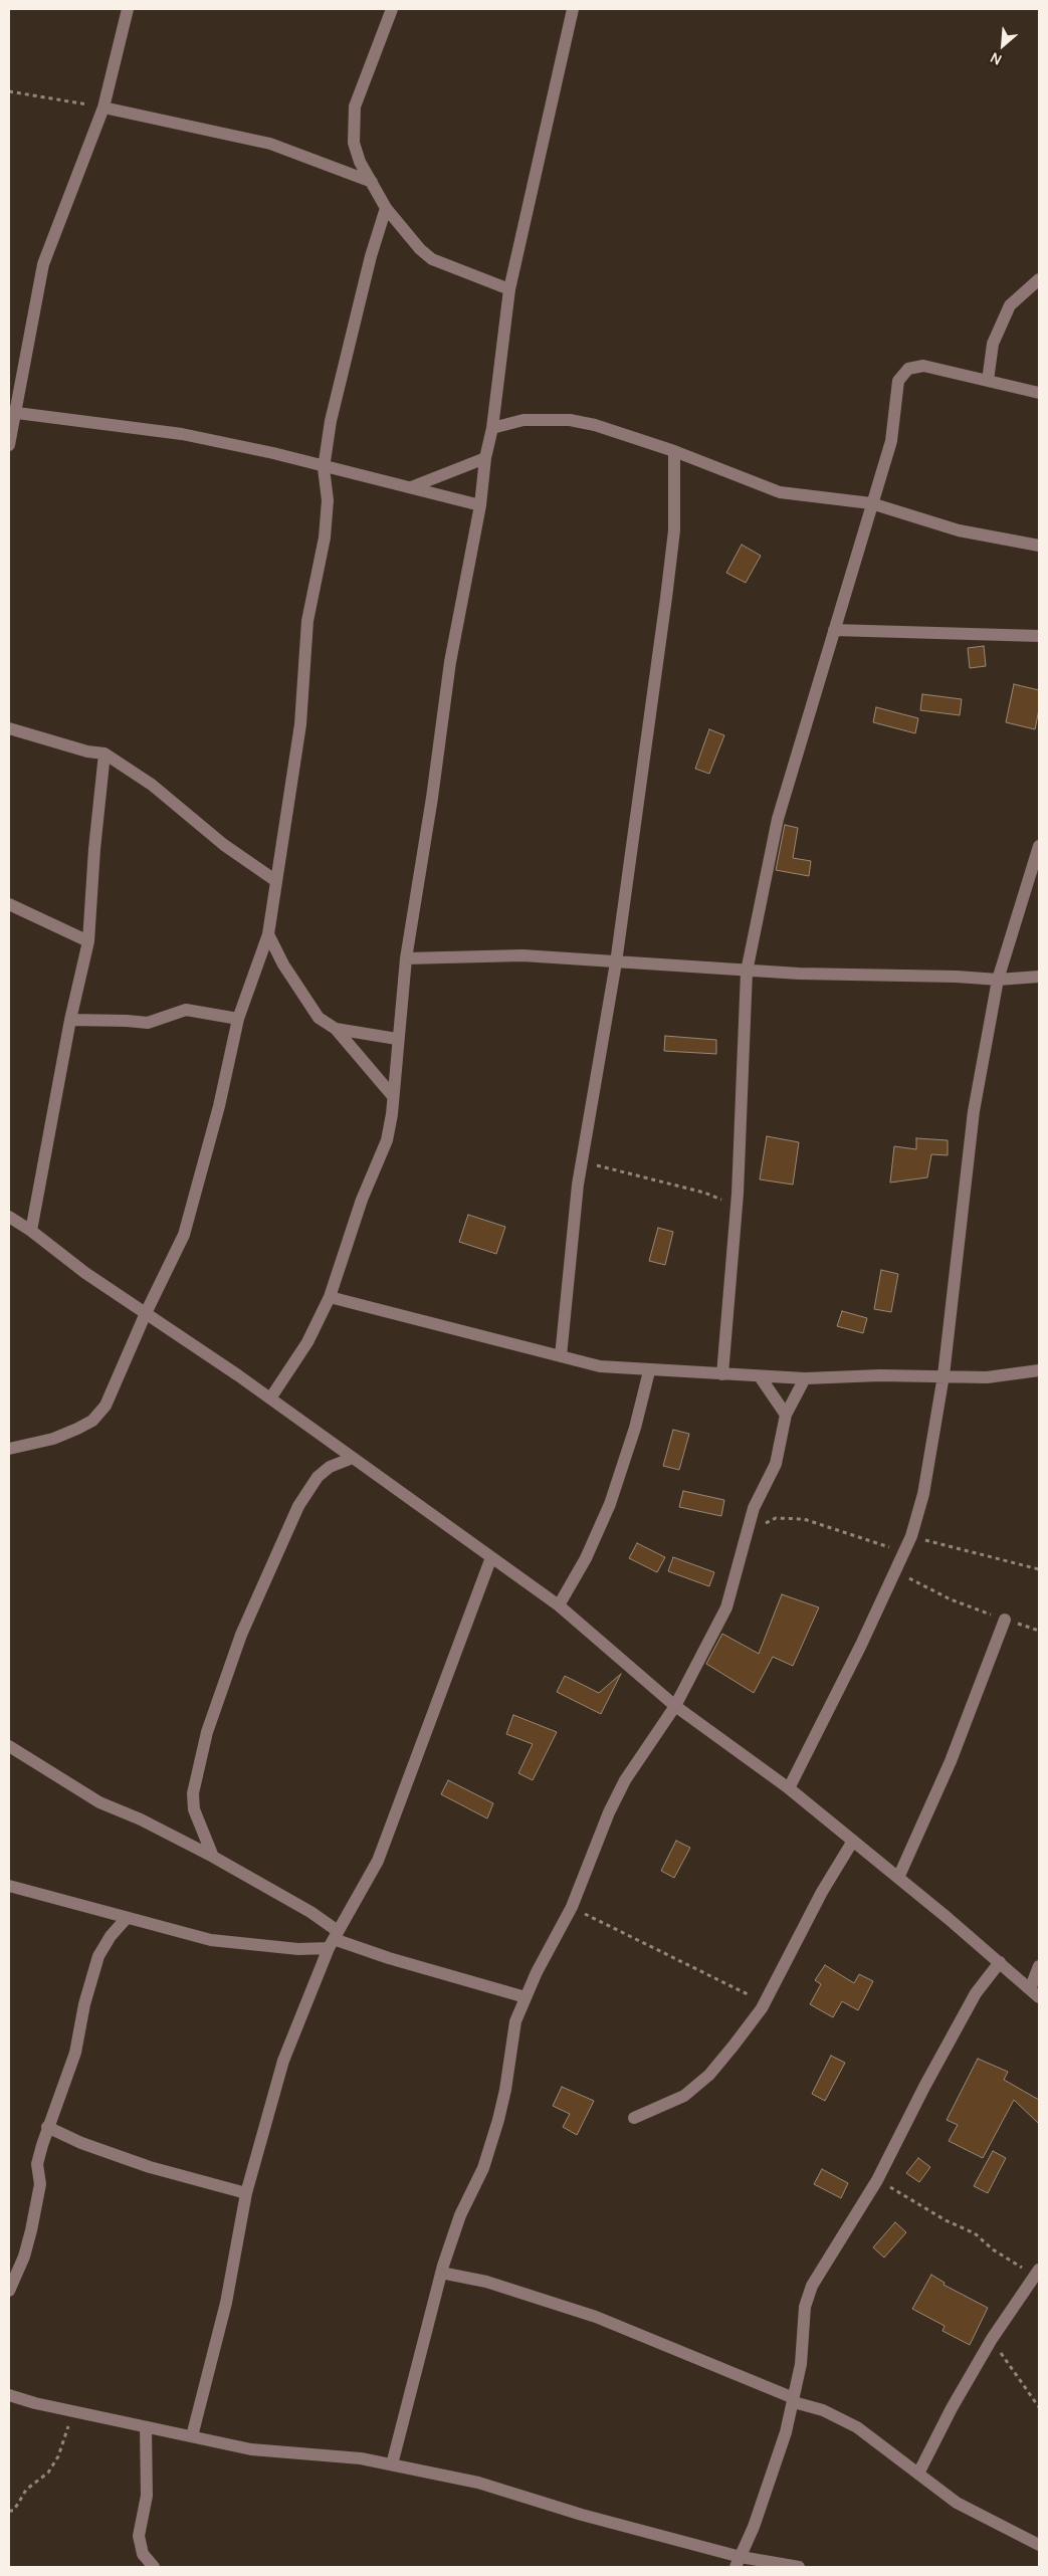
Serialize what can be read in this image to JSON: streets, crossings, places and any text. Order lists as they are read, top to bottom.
{
  "north": "bottom left"
}
